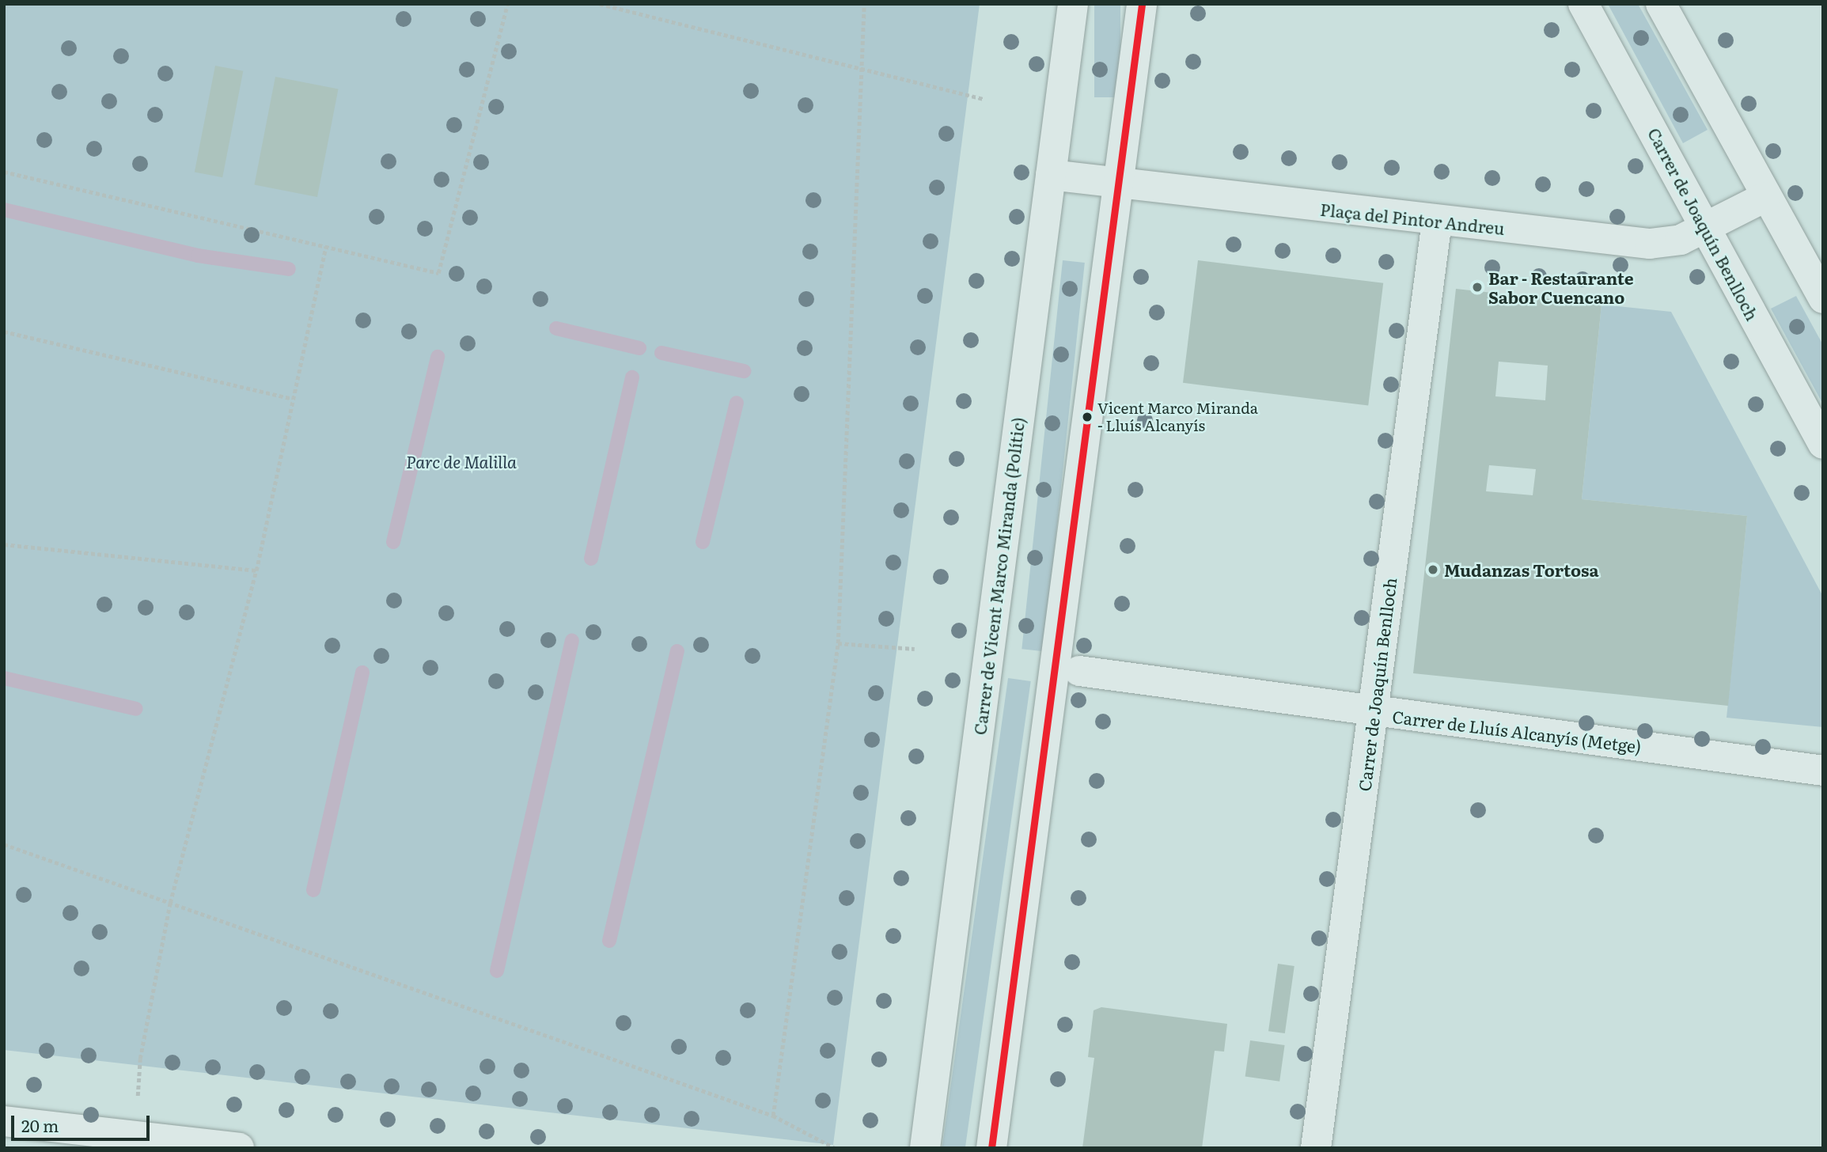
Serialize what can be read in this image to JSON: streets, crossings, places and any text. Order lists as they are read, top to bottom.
{
  "streets": {
    "street": [
      "Plaça del Pintor Andreu",
      "Carrer de Joaquín Benlloch",
      "Carrer de Vicent Marco Miranda (Polític)",
      "Carrer de Lluís Alcanyís (Metge)"
    ]
  },
  "crossings": [
    ["Plaça del Pintor Andreu", "Carrer de Joaquín Benlloch"],
    ["Plaça del Pintor Andreu", "Carrer de Vicent Marco Miranda (Polític)"],
    ["Carrer de Joaquín Benlloch", "Carrer de Lluís Alcanyís (Metge)"]
  ],
  "parks": ["Parc de Malilla"],
  "places": ["Bar - Restaurante Sabor Cuencano", "Vicent Marco Miranda - Lluís Alcanyís", "Mudanzas Tortosa"],
  "scale_bar": "20 m"
}
